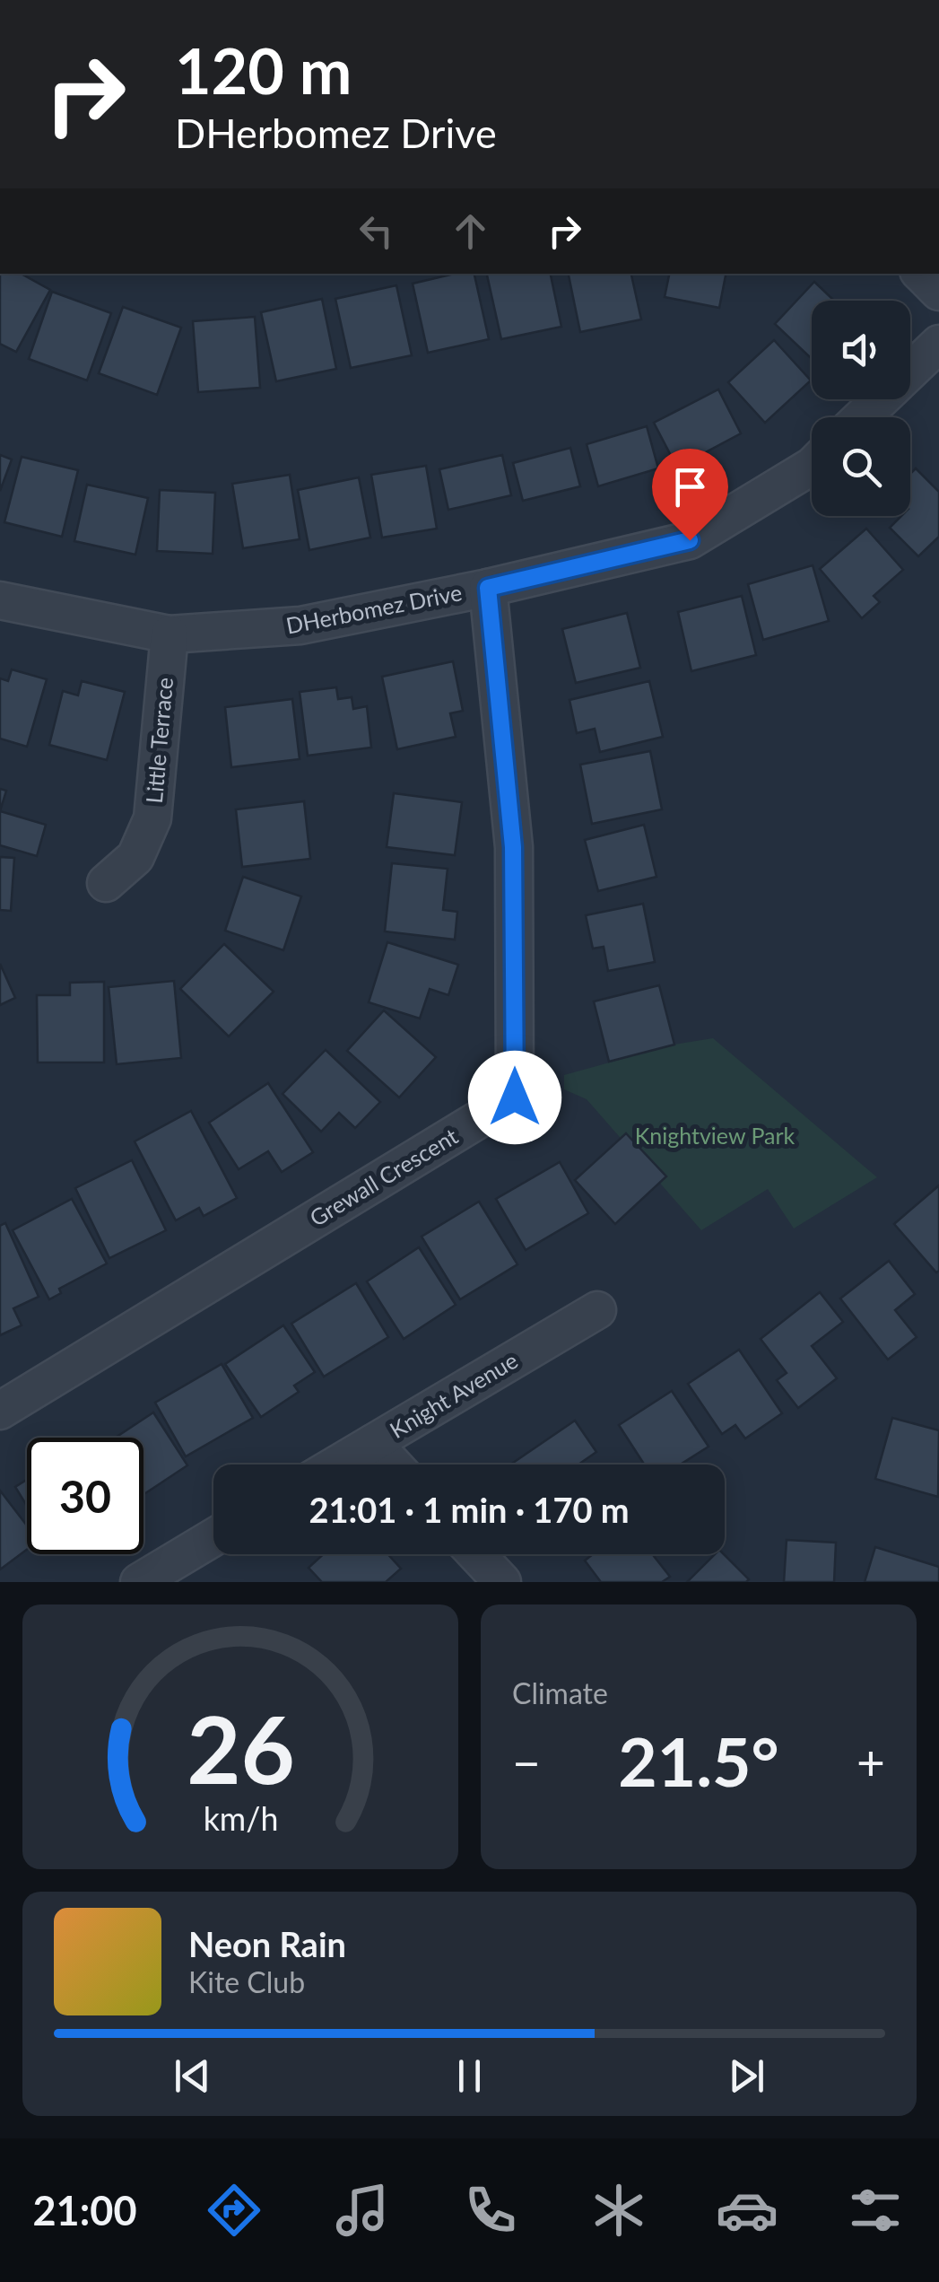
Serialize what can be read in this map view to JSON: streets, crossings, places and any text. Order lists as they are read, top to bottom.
{
  "streets": {
    "street": [
      "DHerbomez Drive",
      "Little Terrace",
      "Grewall Crescent",
      "Knight Avenue"
    ]
  },
  "crossings": [
    ["DHerbomez Drive", "Little Terrace"],
    ["DHerbomez Drive", "Grewall Crescent"]
  ],
  "parks": ["Knightview Park"],
  "page": {
    "turn": ["120 m", "DHerbomez Drive"],
    "limit": "30",
    "trip": "21:01 · 1 min · 170 m",
    "tile": "Climate",
    "heat": ["−", "21.5°", "+"],
    "song": ["Neon Rain", "Kite Club"],
    "tabs": "21:00",
    "gauge": ["26", "km/h"]
  }
}
